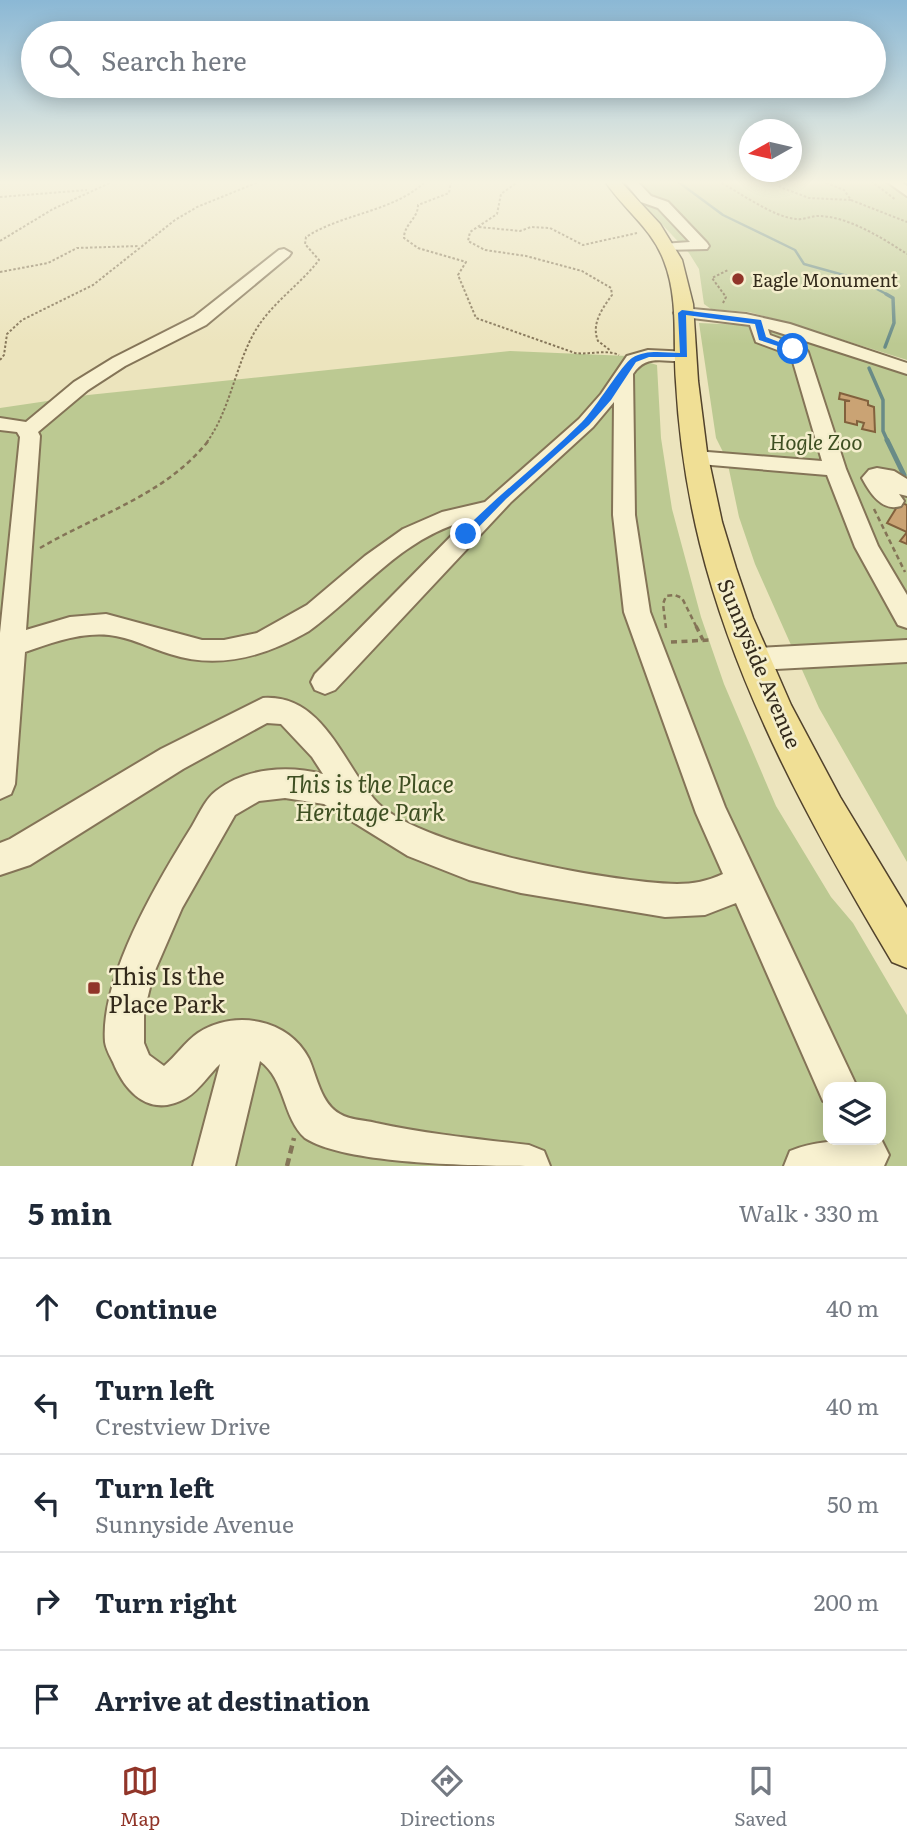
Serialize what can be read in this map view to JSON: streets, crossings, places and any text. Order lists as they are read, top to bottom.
{
  "streets": {
    "main road": ["Sunnyside Avenue"]
  },
  "parks": ["Hogle Zoo", "This is the Place Heritage Park"],
  "places": {
    "other": ["Eagle Monument"],
    "transit": ["This Is the Place Park"]
  },
  "north": "left",
  "page": {
    "search": "Search here",
    "heading": ["5 min", "Walk · 330 m"],
    "list": [
      ["Continue", "40 m"],
      ["Turn left", "Crestview Drive", "40 m"],
      ["Turn left", "Sunnyside Avenue", "50 m"],
      ["Turn right", "200 m"],
      "Arrive at destination"
    ],
    "nav": ["Map", "Directions", "Saved"]
  }
}
